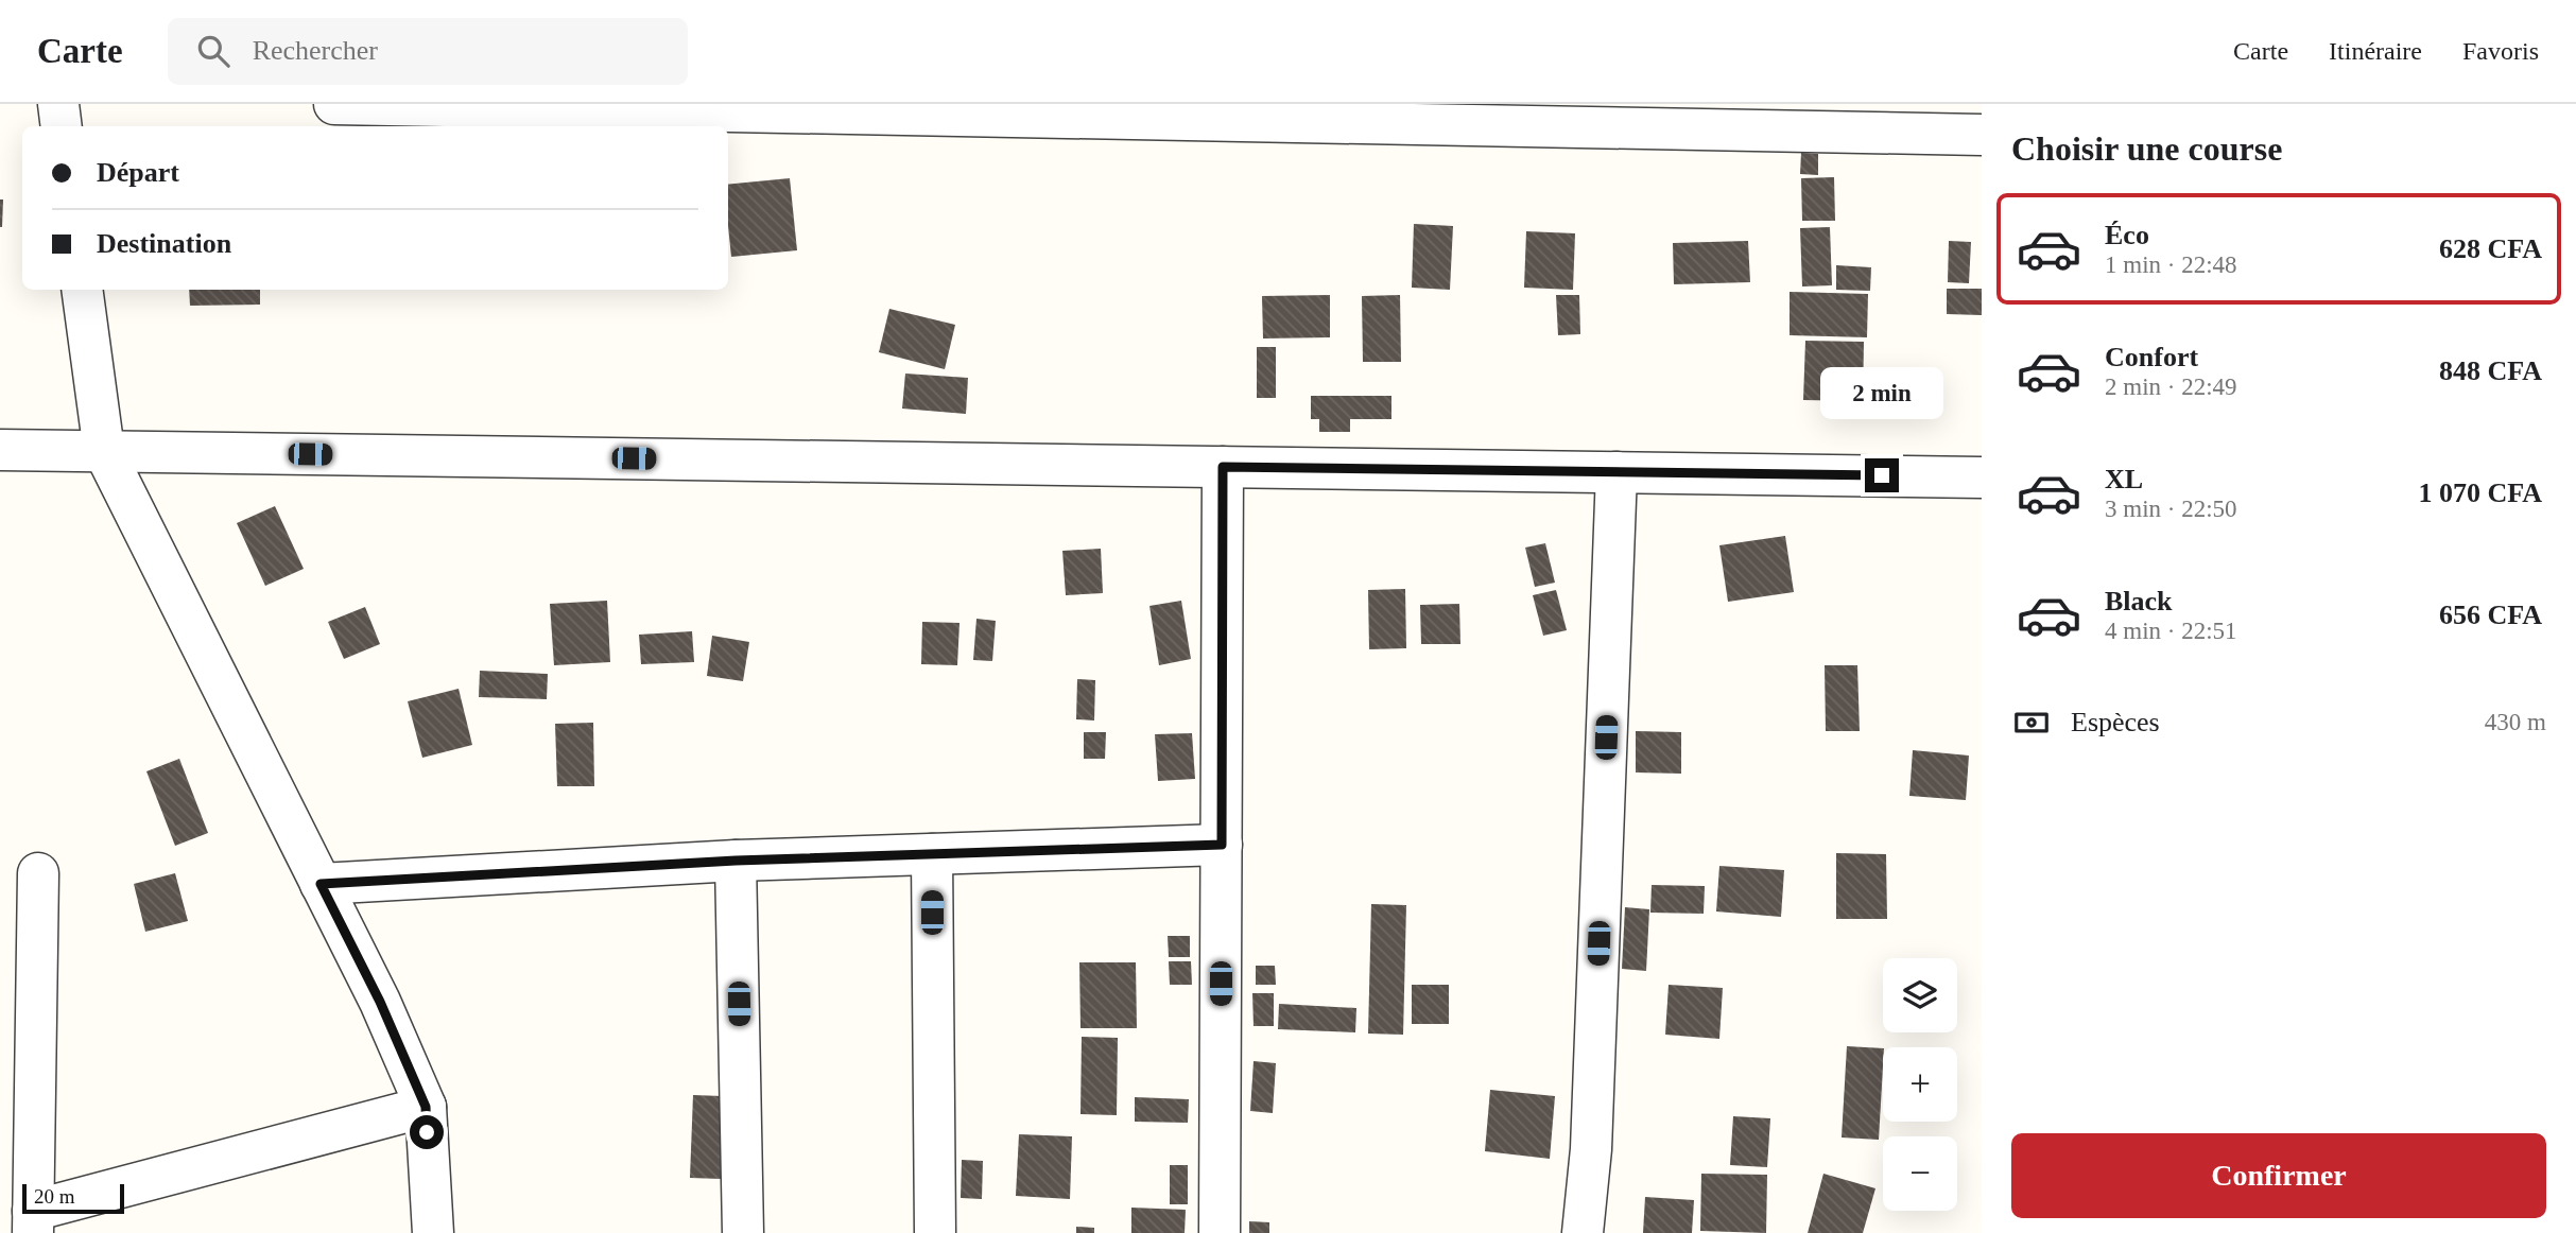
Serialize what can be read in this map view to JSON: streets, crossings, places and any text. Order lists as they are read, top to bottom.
{
  "scale_bar": "20 m",
  "page": {
    "header": "Carte",
    "search": "Rechercher",
    "nav": ["Carte", "Itinéraire", "Favoris"],
    "heading": "Choisir une course",
    "banner": ["Départ", "Destination"],
    "list": [
      {
        "name": "Éco",
        "note": "1 min · 22:48",
        "value": "628 CFA"
      },
      {
        "name": "Confort",
        "note": "2 min · 22:49",
        "value": "848 CFA"
      },
      {
        "name": "XL",
        "note": "3 min · 22:50",
        "value": "1 070 CFA"
      },
      {
        "name": "Black",
        "note": "4 min · 22:51",
        "value": "656 CFA"
      }
    ],
    "bubble": "2 min",
    "pay": ["Espèces", "430 m"],
    "map_buttons": ["+", "−"],
    "buttons": "Confirmer",
    "scale": "20 m"
  }
}
